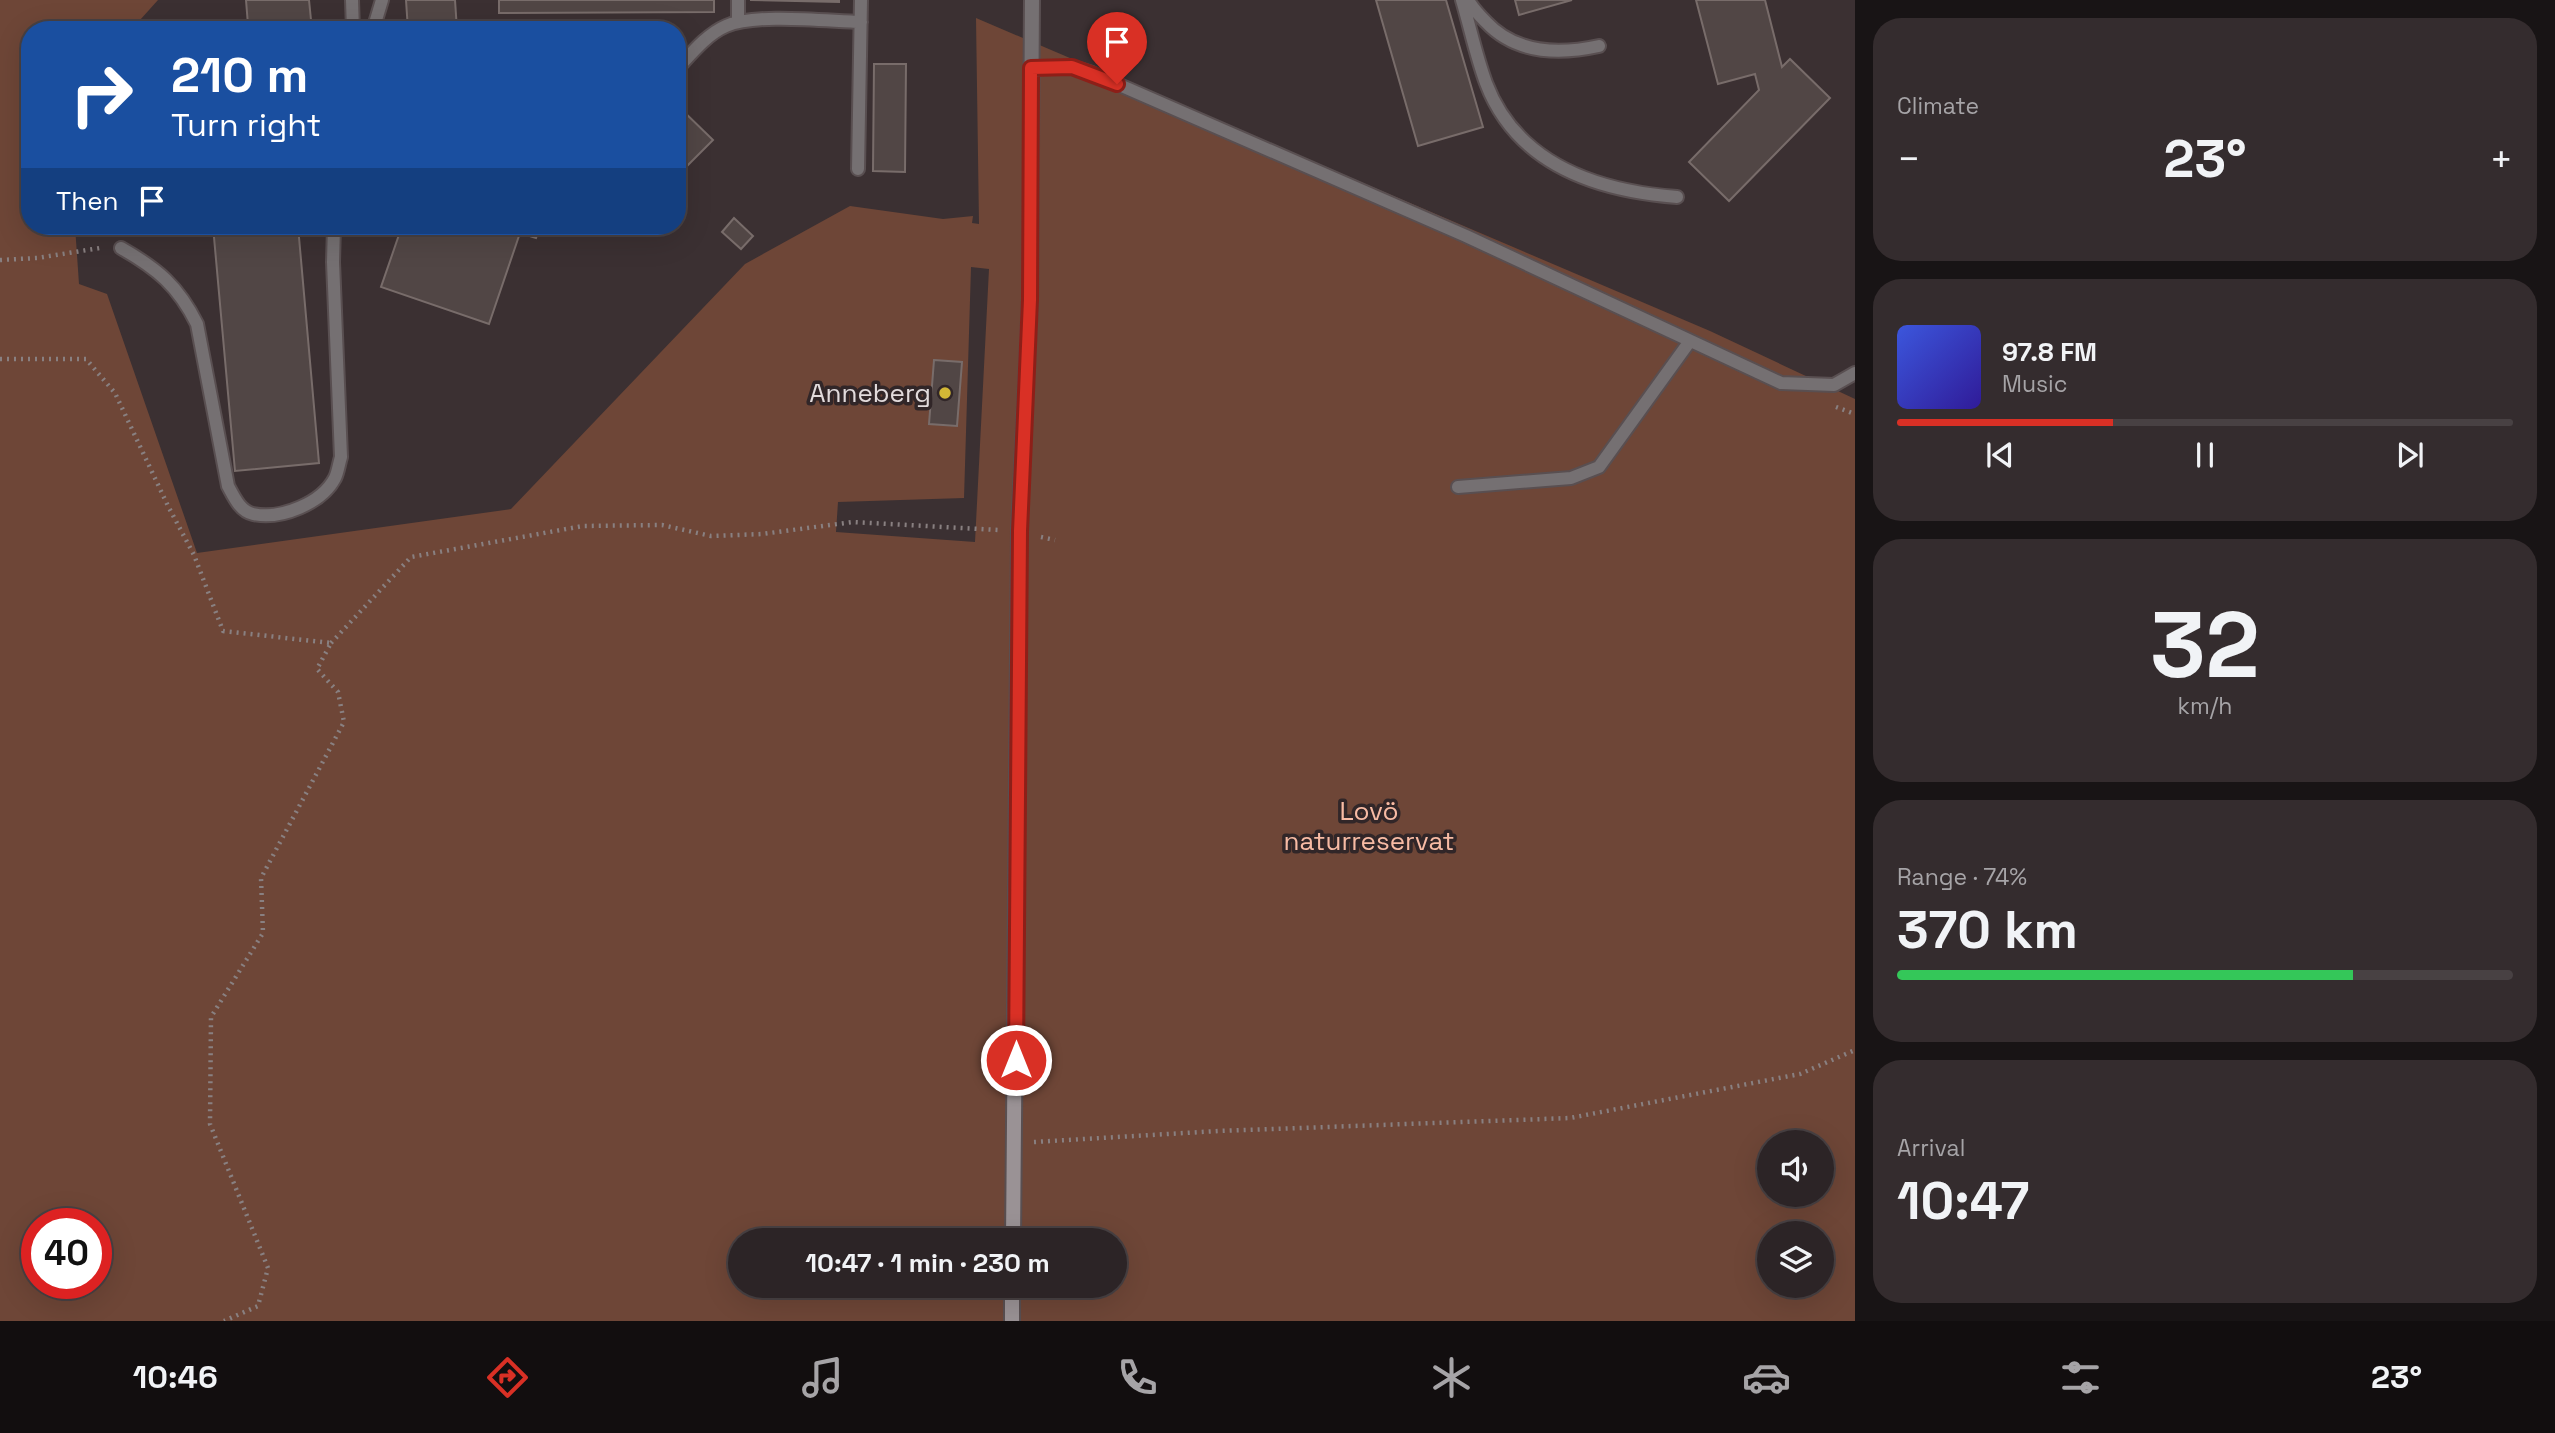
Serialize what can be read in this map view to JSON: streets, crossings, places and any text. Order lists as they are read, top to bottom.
{
  "parks": ["Lovö naturreservat"],
  "places": ["Anneberg"],
  "page": {
    "tile": [
      "Climate",
      ["32", "km/h"],
      ["Range · 74%", "370 km"],
      ["Arrival", "10:47"]
    ],
    "turn": ["210 m", "Turn right"],
    "heat": ["−", "23°", "+"],
    "then": "Then",
    "song": ["97.8 FM", "Music"],
    "limit": "40",
    "trip": "10:47 · 1 min · 230 m",
    "tabs": ["10:46", "23°"]
  }
}
